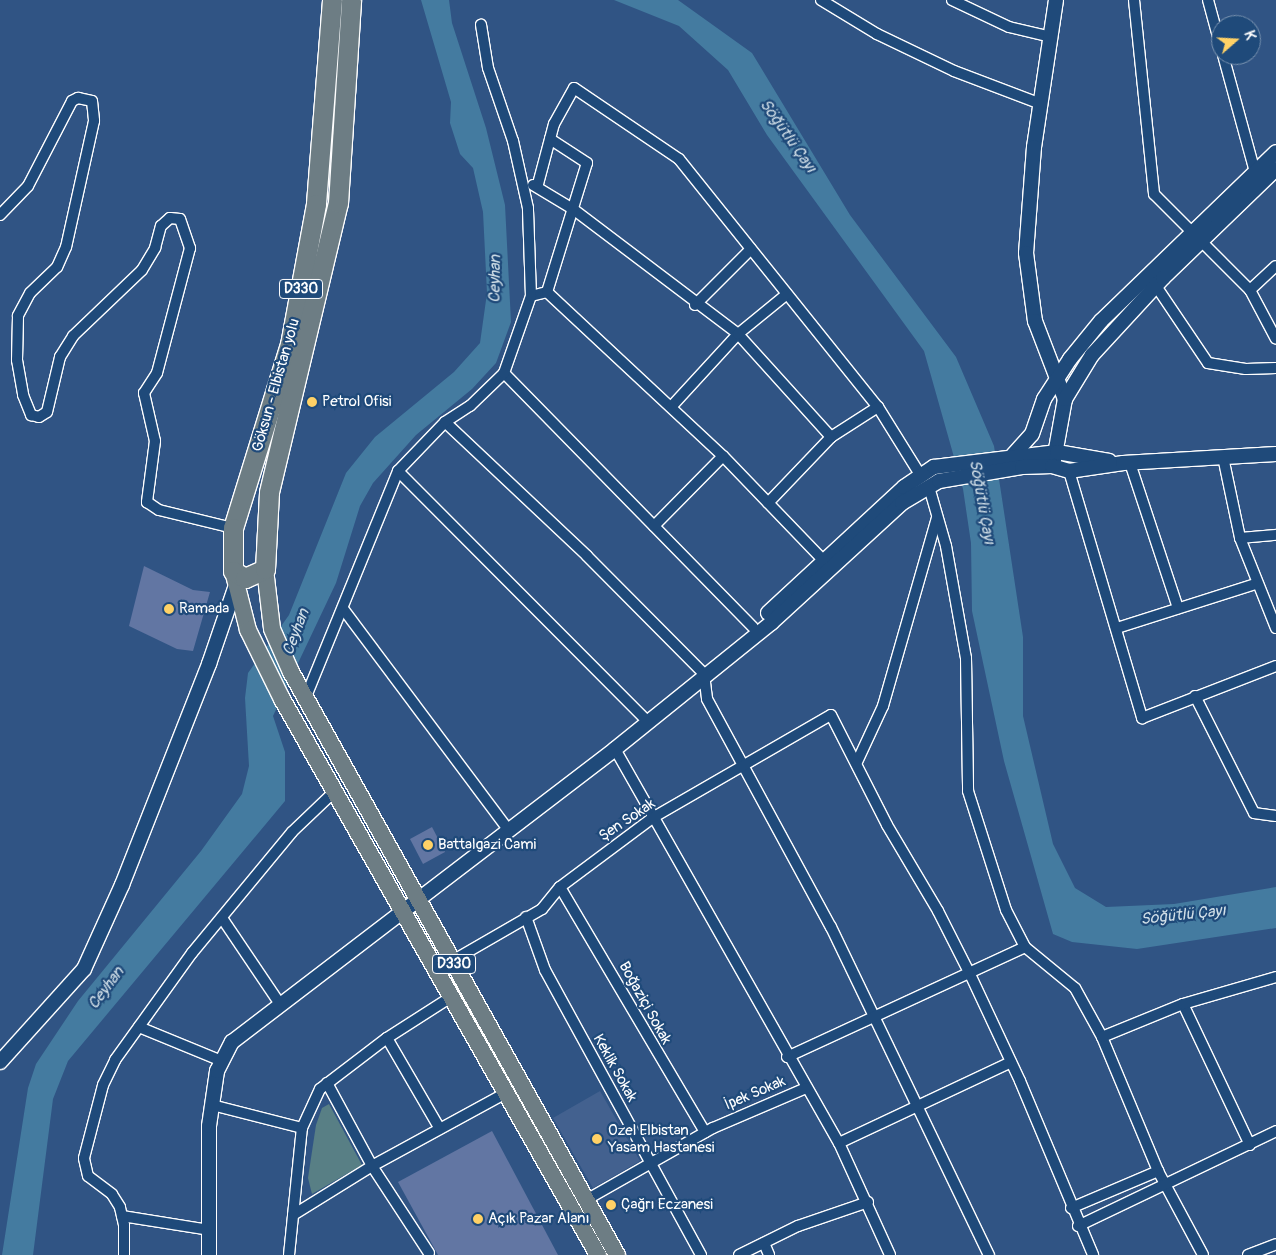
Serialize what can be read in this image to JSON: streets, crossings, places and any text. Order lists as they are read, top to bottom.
{
  "streets": {
    "highway": ["D330", "Göksun - Elbistan yolu"],
    "street": [
      "Şen Sokak",
      "Boğaziçi Sokak",
      "Keklik Sokak",
      "İpek Sokak"
    ]
  },
  "crossings": [
    ["D330", "Göksun - Elbistan yolu"],
    ["D330", "Şen Sokak"],
    ["D330", "İpek Sokak"],
    ["Şen Sokak", "Boğaziçi Sokak"],
    ["Şen Sokak", "Keklik Sokak"],
    ["Boğaziçi Sokak", "İpek Sokak"],
    ["Keklik Sokak", "İpek Sokak"]
  ],
  "water": ["Söğütlü Çayı", "Ceyhan"],
  "places": [
    "Petrol Ofisi",
    "Ramada",
    "Battalgazi Cami",
    "Ozel Elbistan Yasam Hastanesi",
    "Çağrı Eczanesi",
    "Açık Pazar Alanı"
  ],
  "north": "right"
}
